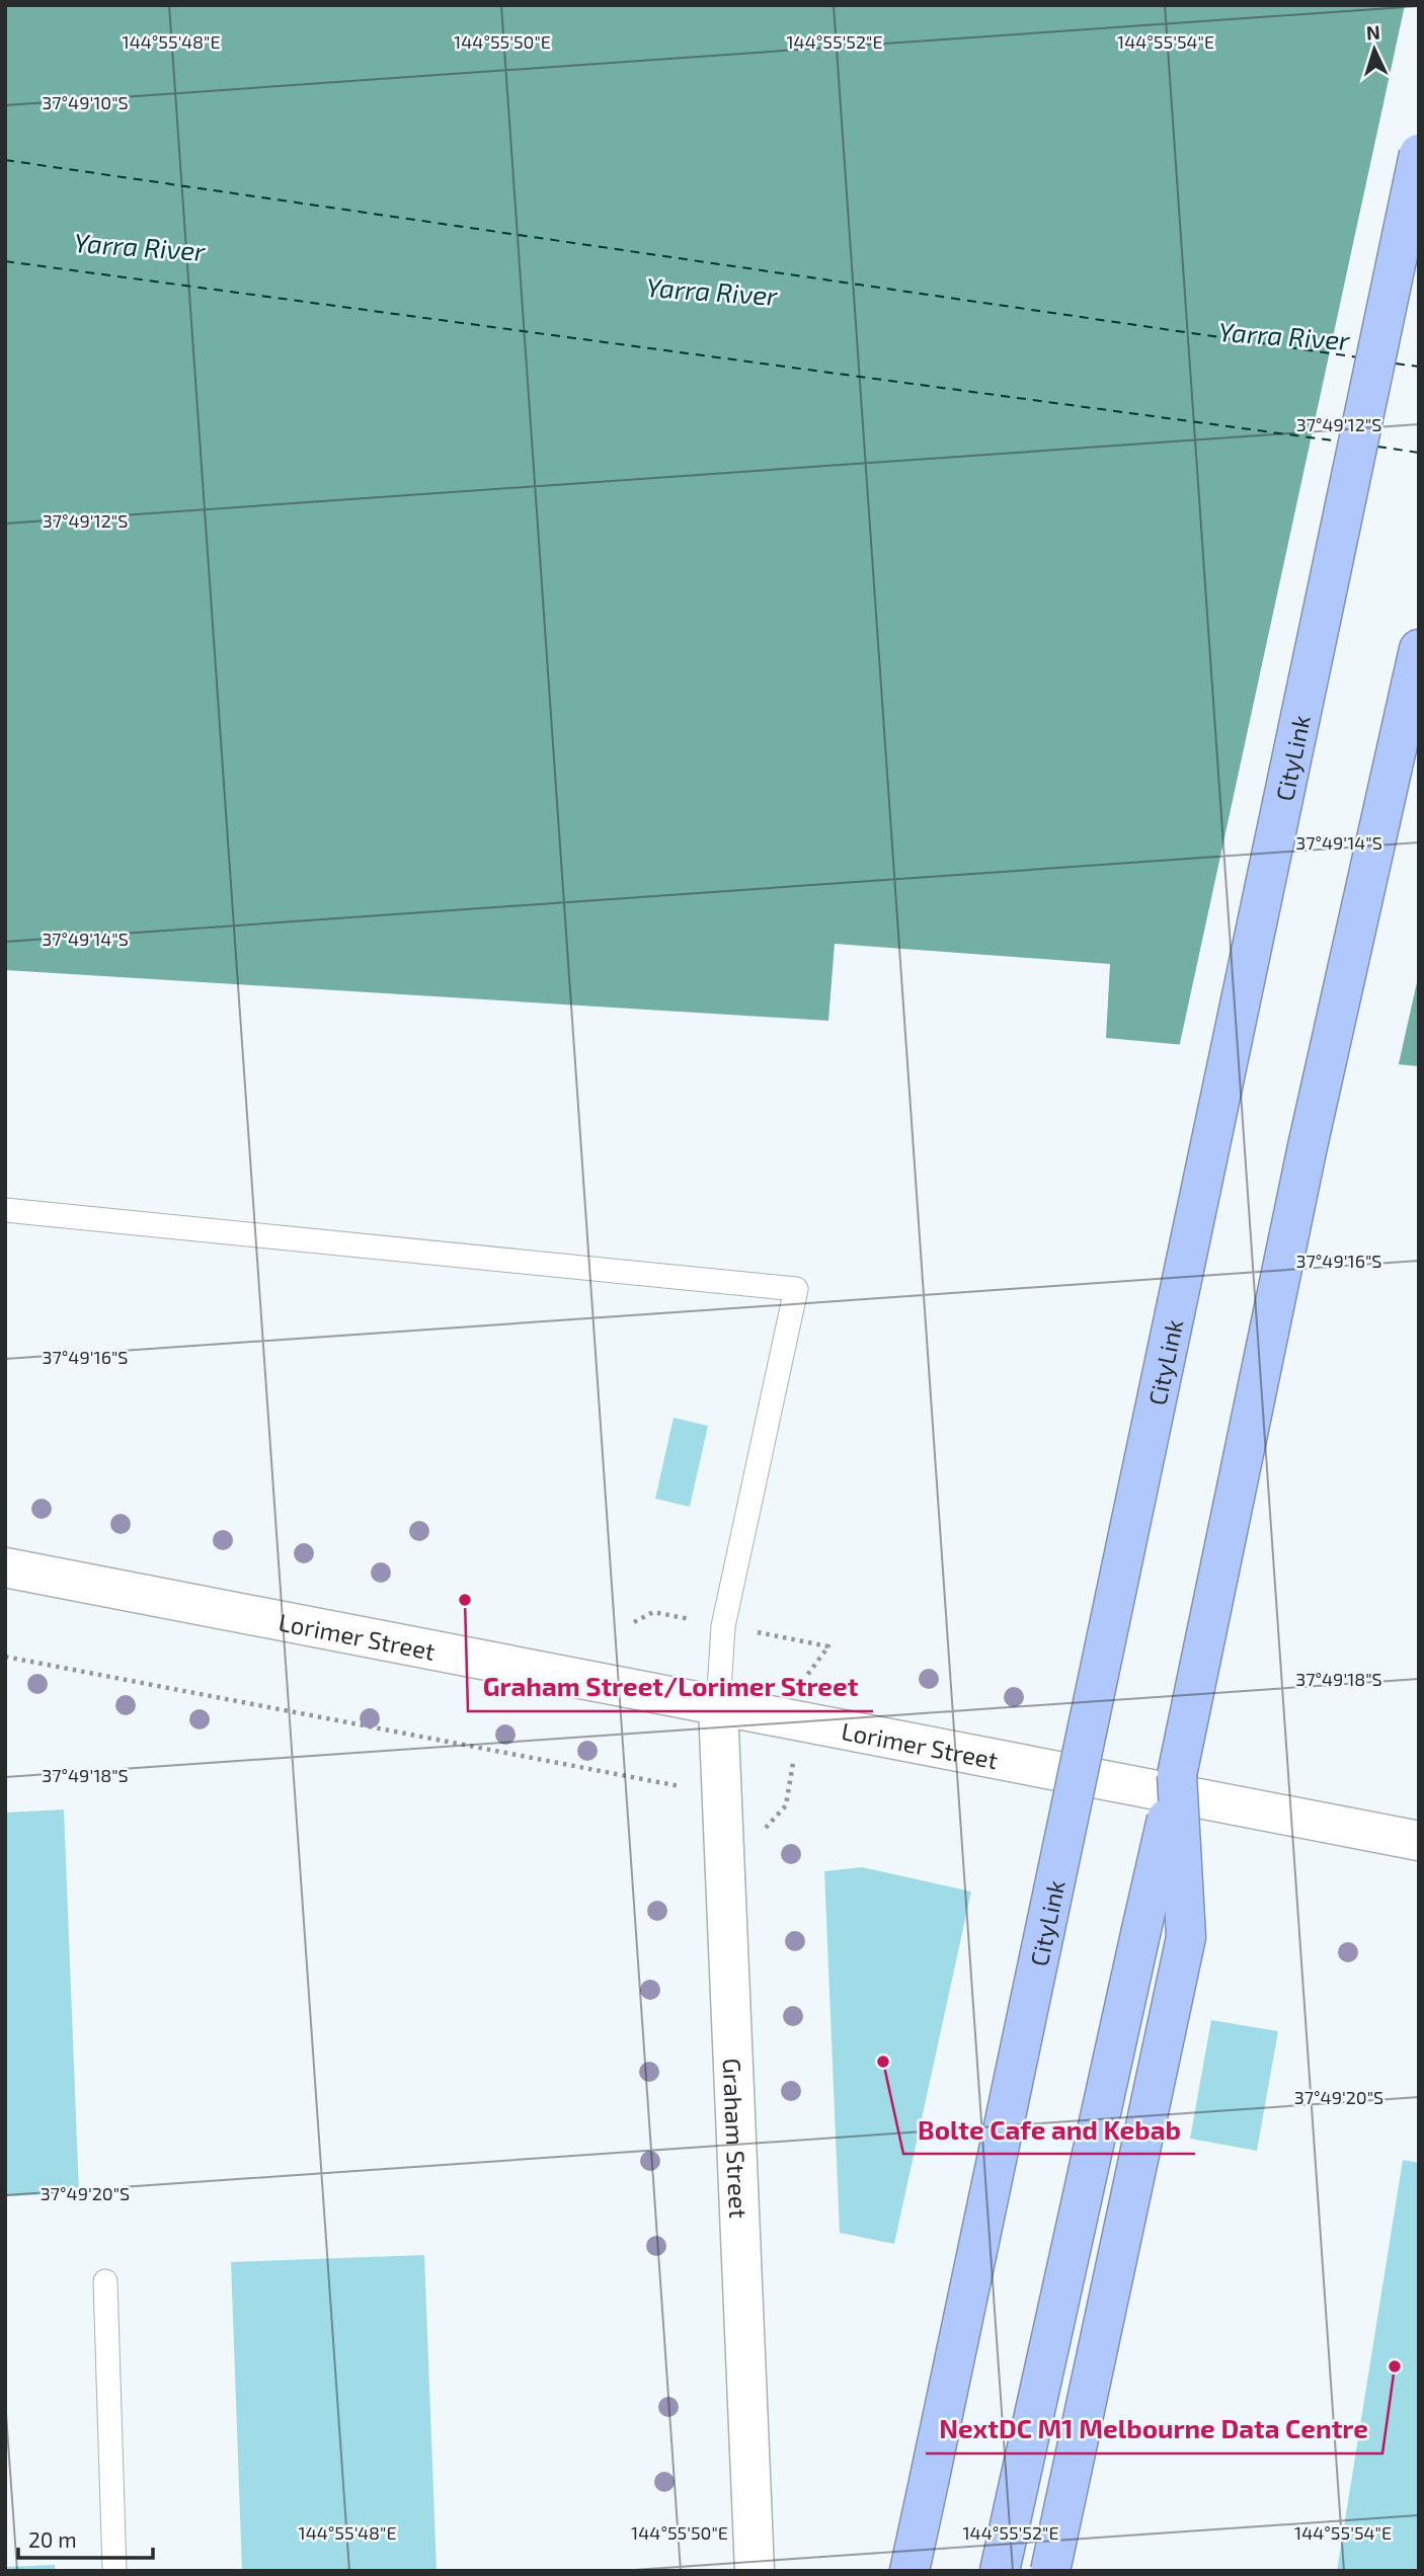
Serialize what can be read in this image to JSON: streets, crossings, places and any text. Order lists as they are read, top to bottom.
{
  "streets": {
    "highway": ["CityLink"],
    "main road": ["Lorimer Street", "Graham Street"]
  },
  "crossings": [
    ["Lorimer Street", "Graham Street"]
  ],
  "water": ["Yarra River"],
  "places": ["Graham Street/Lorimer Street", "Bolte Cafe and Kebab", "NextDC M1 Melbourne Data Centre"],
  "scale_bar": "20 m",
  "north": "top",
  "coordinates": [
    "144°55'48\"E",
    "144°55'50\"E",
    "144°55'52\"E",
    "144°55'54\"E",
    "37°49'10\"S",
    "37°49'12\"S",
    "37°49'14\"S",
    "37°49'16\"S",
    "37°49'18\"S",
    "37°49'20\"S"
  ]
}
